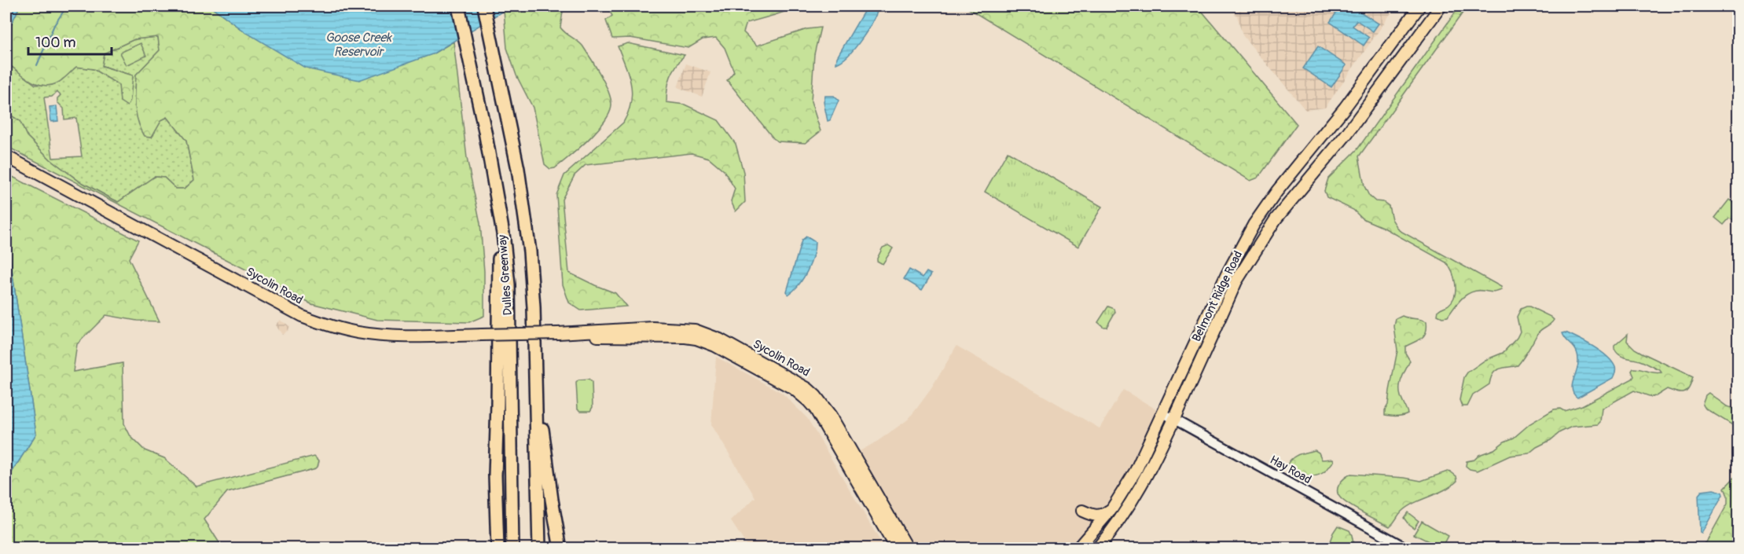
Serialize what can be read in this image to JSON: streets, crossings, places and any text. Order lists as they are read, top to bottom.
{
  "streets": {
    "highway": ["Dulles Greenway"],
    "main road": ["Sycolin Road", "Belmont Ridge Road"],
    "street": ["Hay Road"]
  },
  "crossings": [
    ["Belmont Ridge Road", "Hay Road"]
  ],
  "water": ["Goose Creek Reservoir"],
  "scale_bar": "100 m"
}
